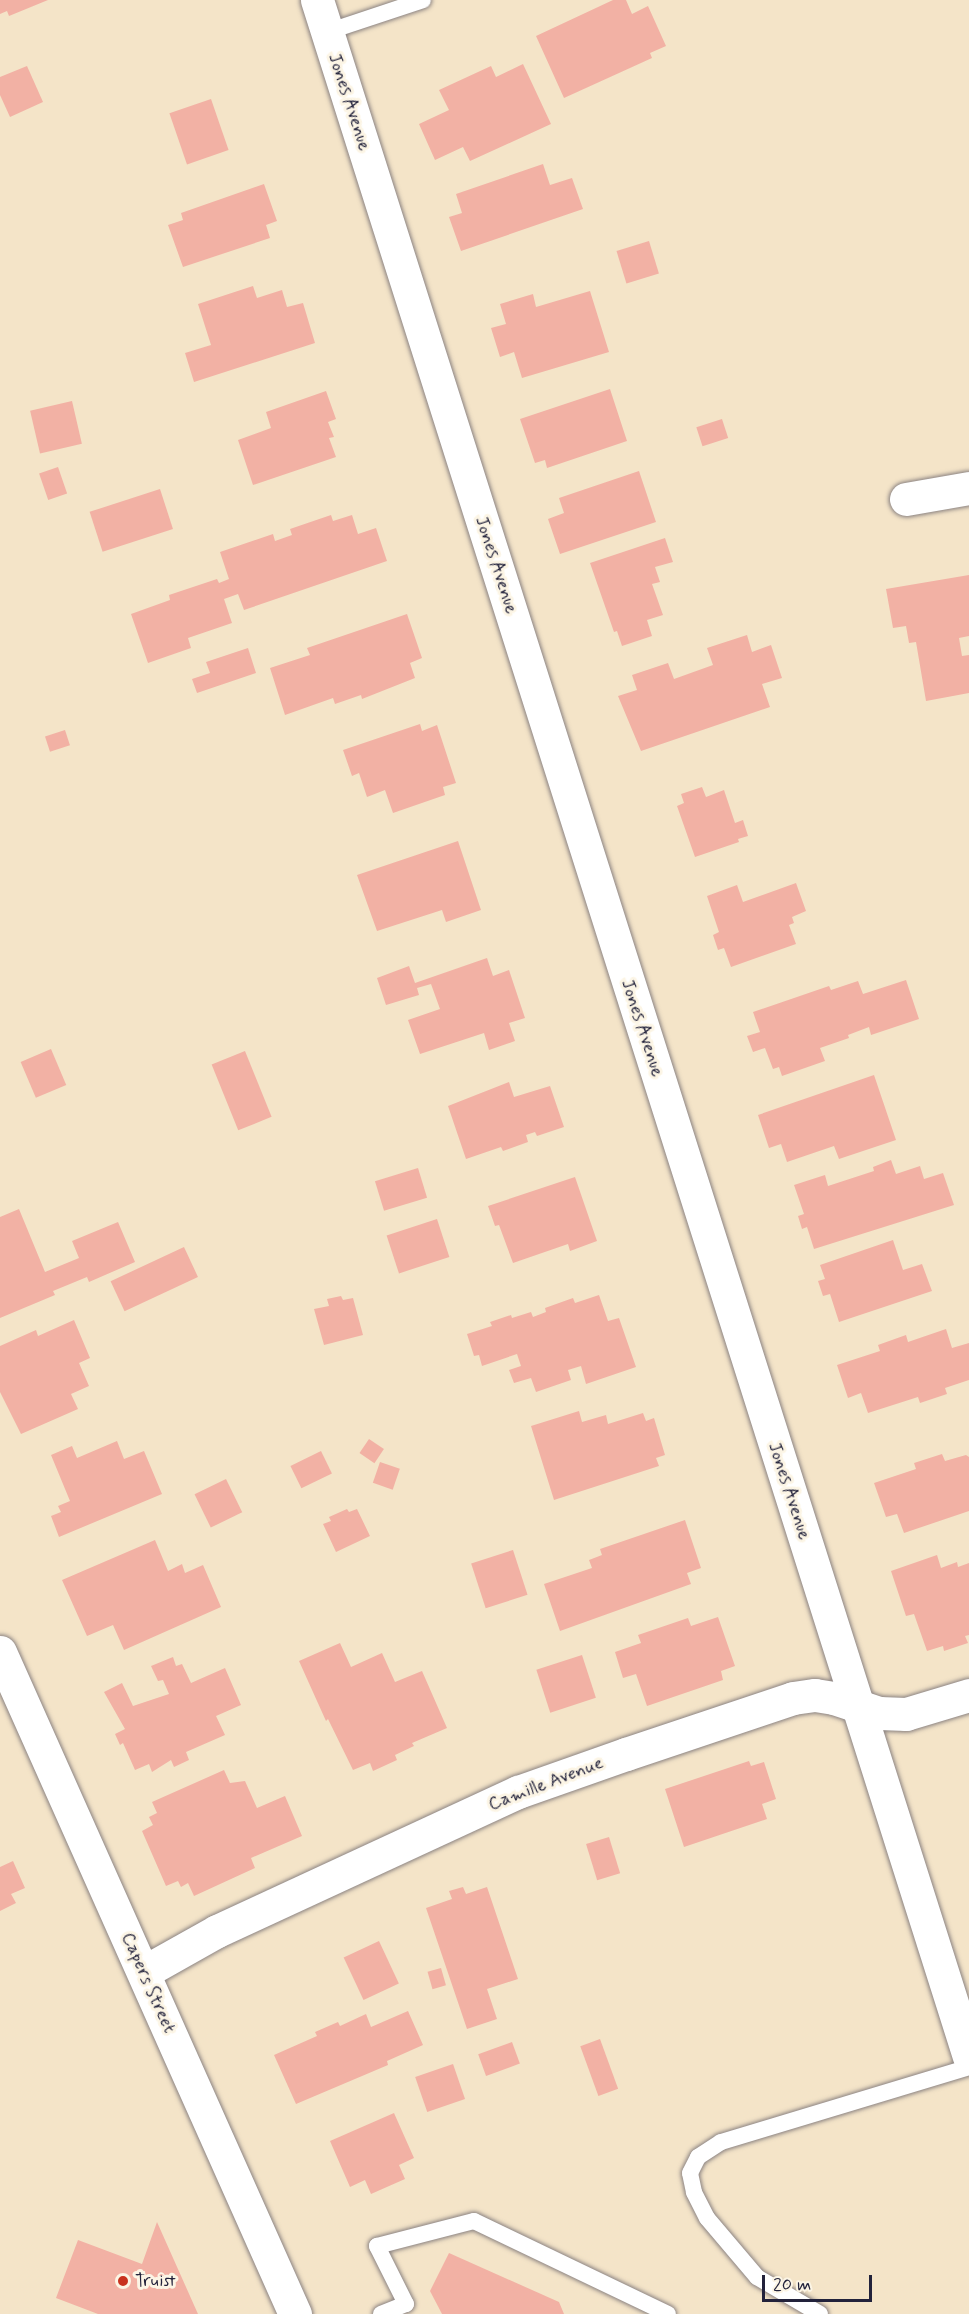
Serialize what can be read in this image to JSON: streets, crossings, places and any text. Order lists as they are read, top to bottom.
{
  "streets": {
    "street": ["Jones Avenue", "Camille Avenue", "Capers Street"]
  },
  "crossings": [
    ["Jones Avenue", "Camille Avenue"],
    ["Camille Avenue", "Capers Street"]
  ],
  "places": ["Truist"],
  "scale_bar": "20 m"
}
